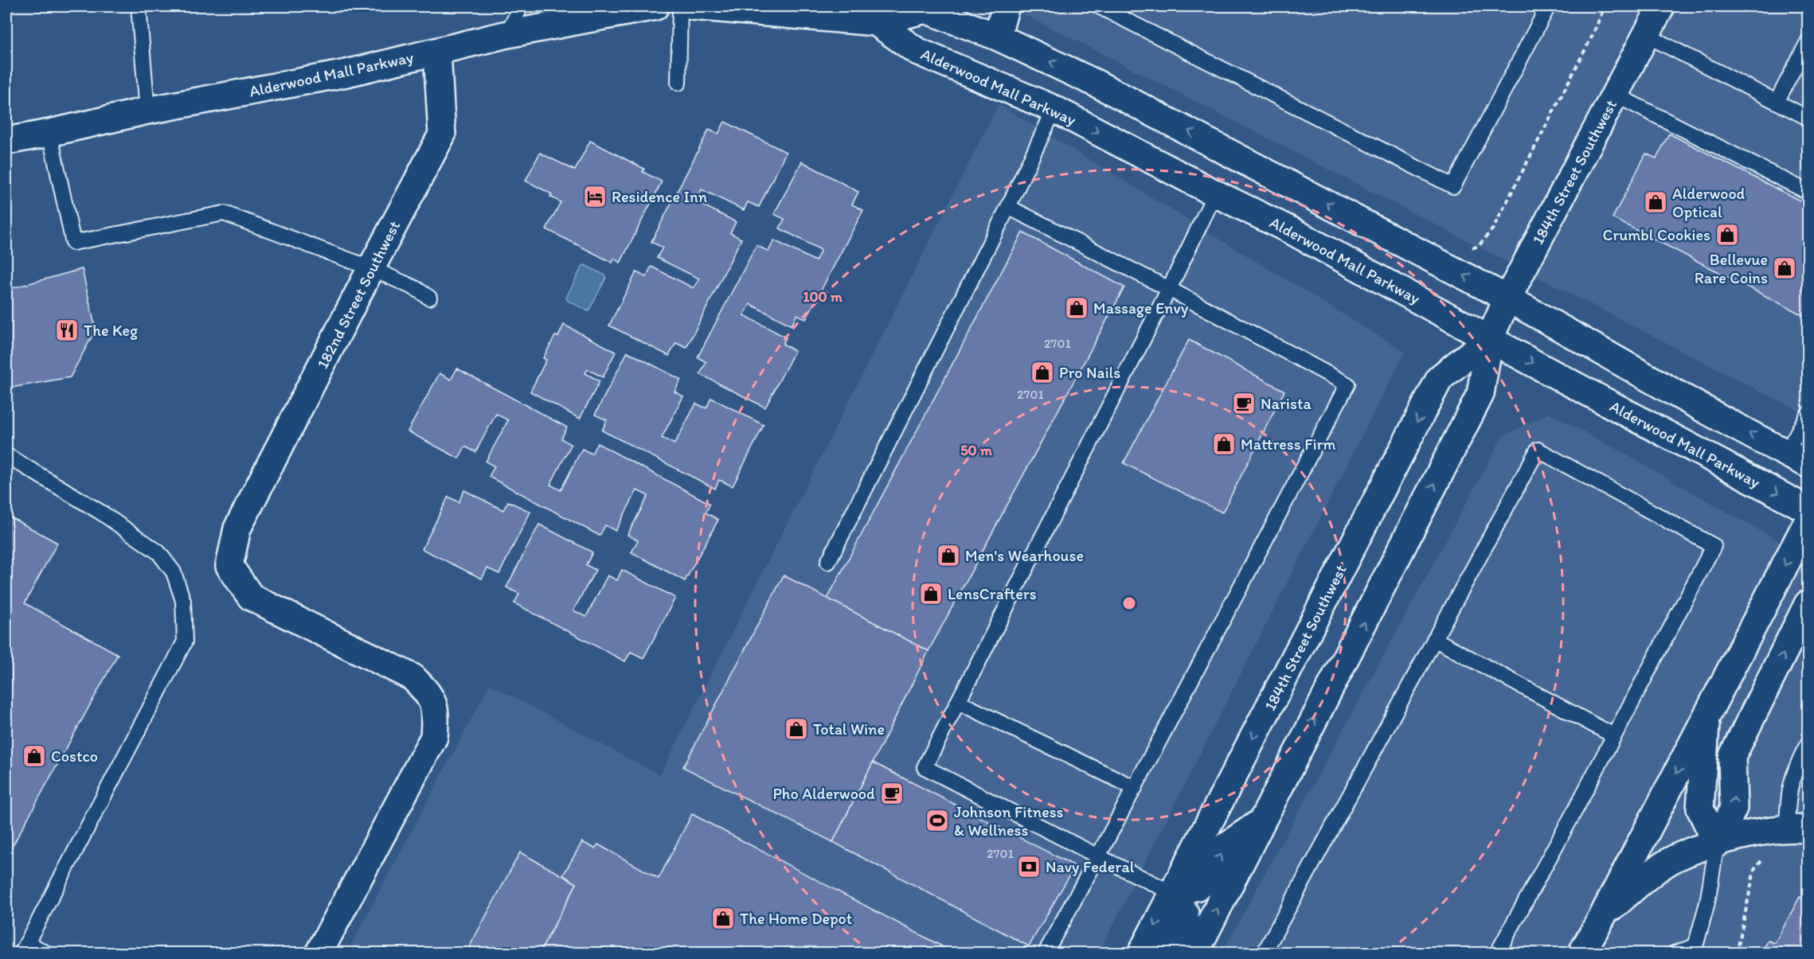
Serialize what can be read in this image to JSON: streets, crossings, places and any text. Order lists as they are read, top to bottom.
{
  "streets": {
    "main road": ["Alderwood Mall Parkway", "184th Street Southwest", "182nd Street Southwest"]
  },
  "crossings": [
    ["Alderwood Mall Parkway", "184th Street Southwest"],
    ["Alderwood Mall Parkway", "182nd Street Southwest"]
  ],
  "places": {
    "hotel": ["Residence Inn"],
    "shop": [
      "Alderwood Optical",
      "Crumbl Cookies",
      "Bellevue Rare Coins",
      "Massage Envy",
      "Pro Nails",
      "Mattress Firm",
      "Men's Wearhouse",
      "LensCrafters",
      "Total Wine",
      "Costco",
      "The Home Depot"
    ],
    "restaurant": ["The Keg"],
    "cafe": ["Narista", "Pho Alderwood"],
    "sports": ["Johnson Fitness & Wellness"],
    "bank": ["Navy Federal"]
  },
  "house_numbers": ["2701", "2701", "2701"],
  "rings": ["100 m", "50 m"]
}
